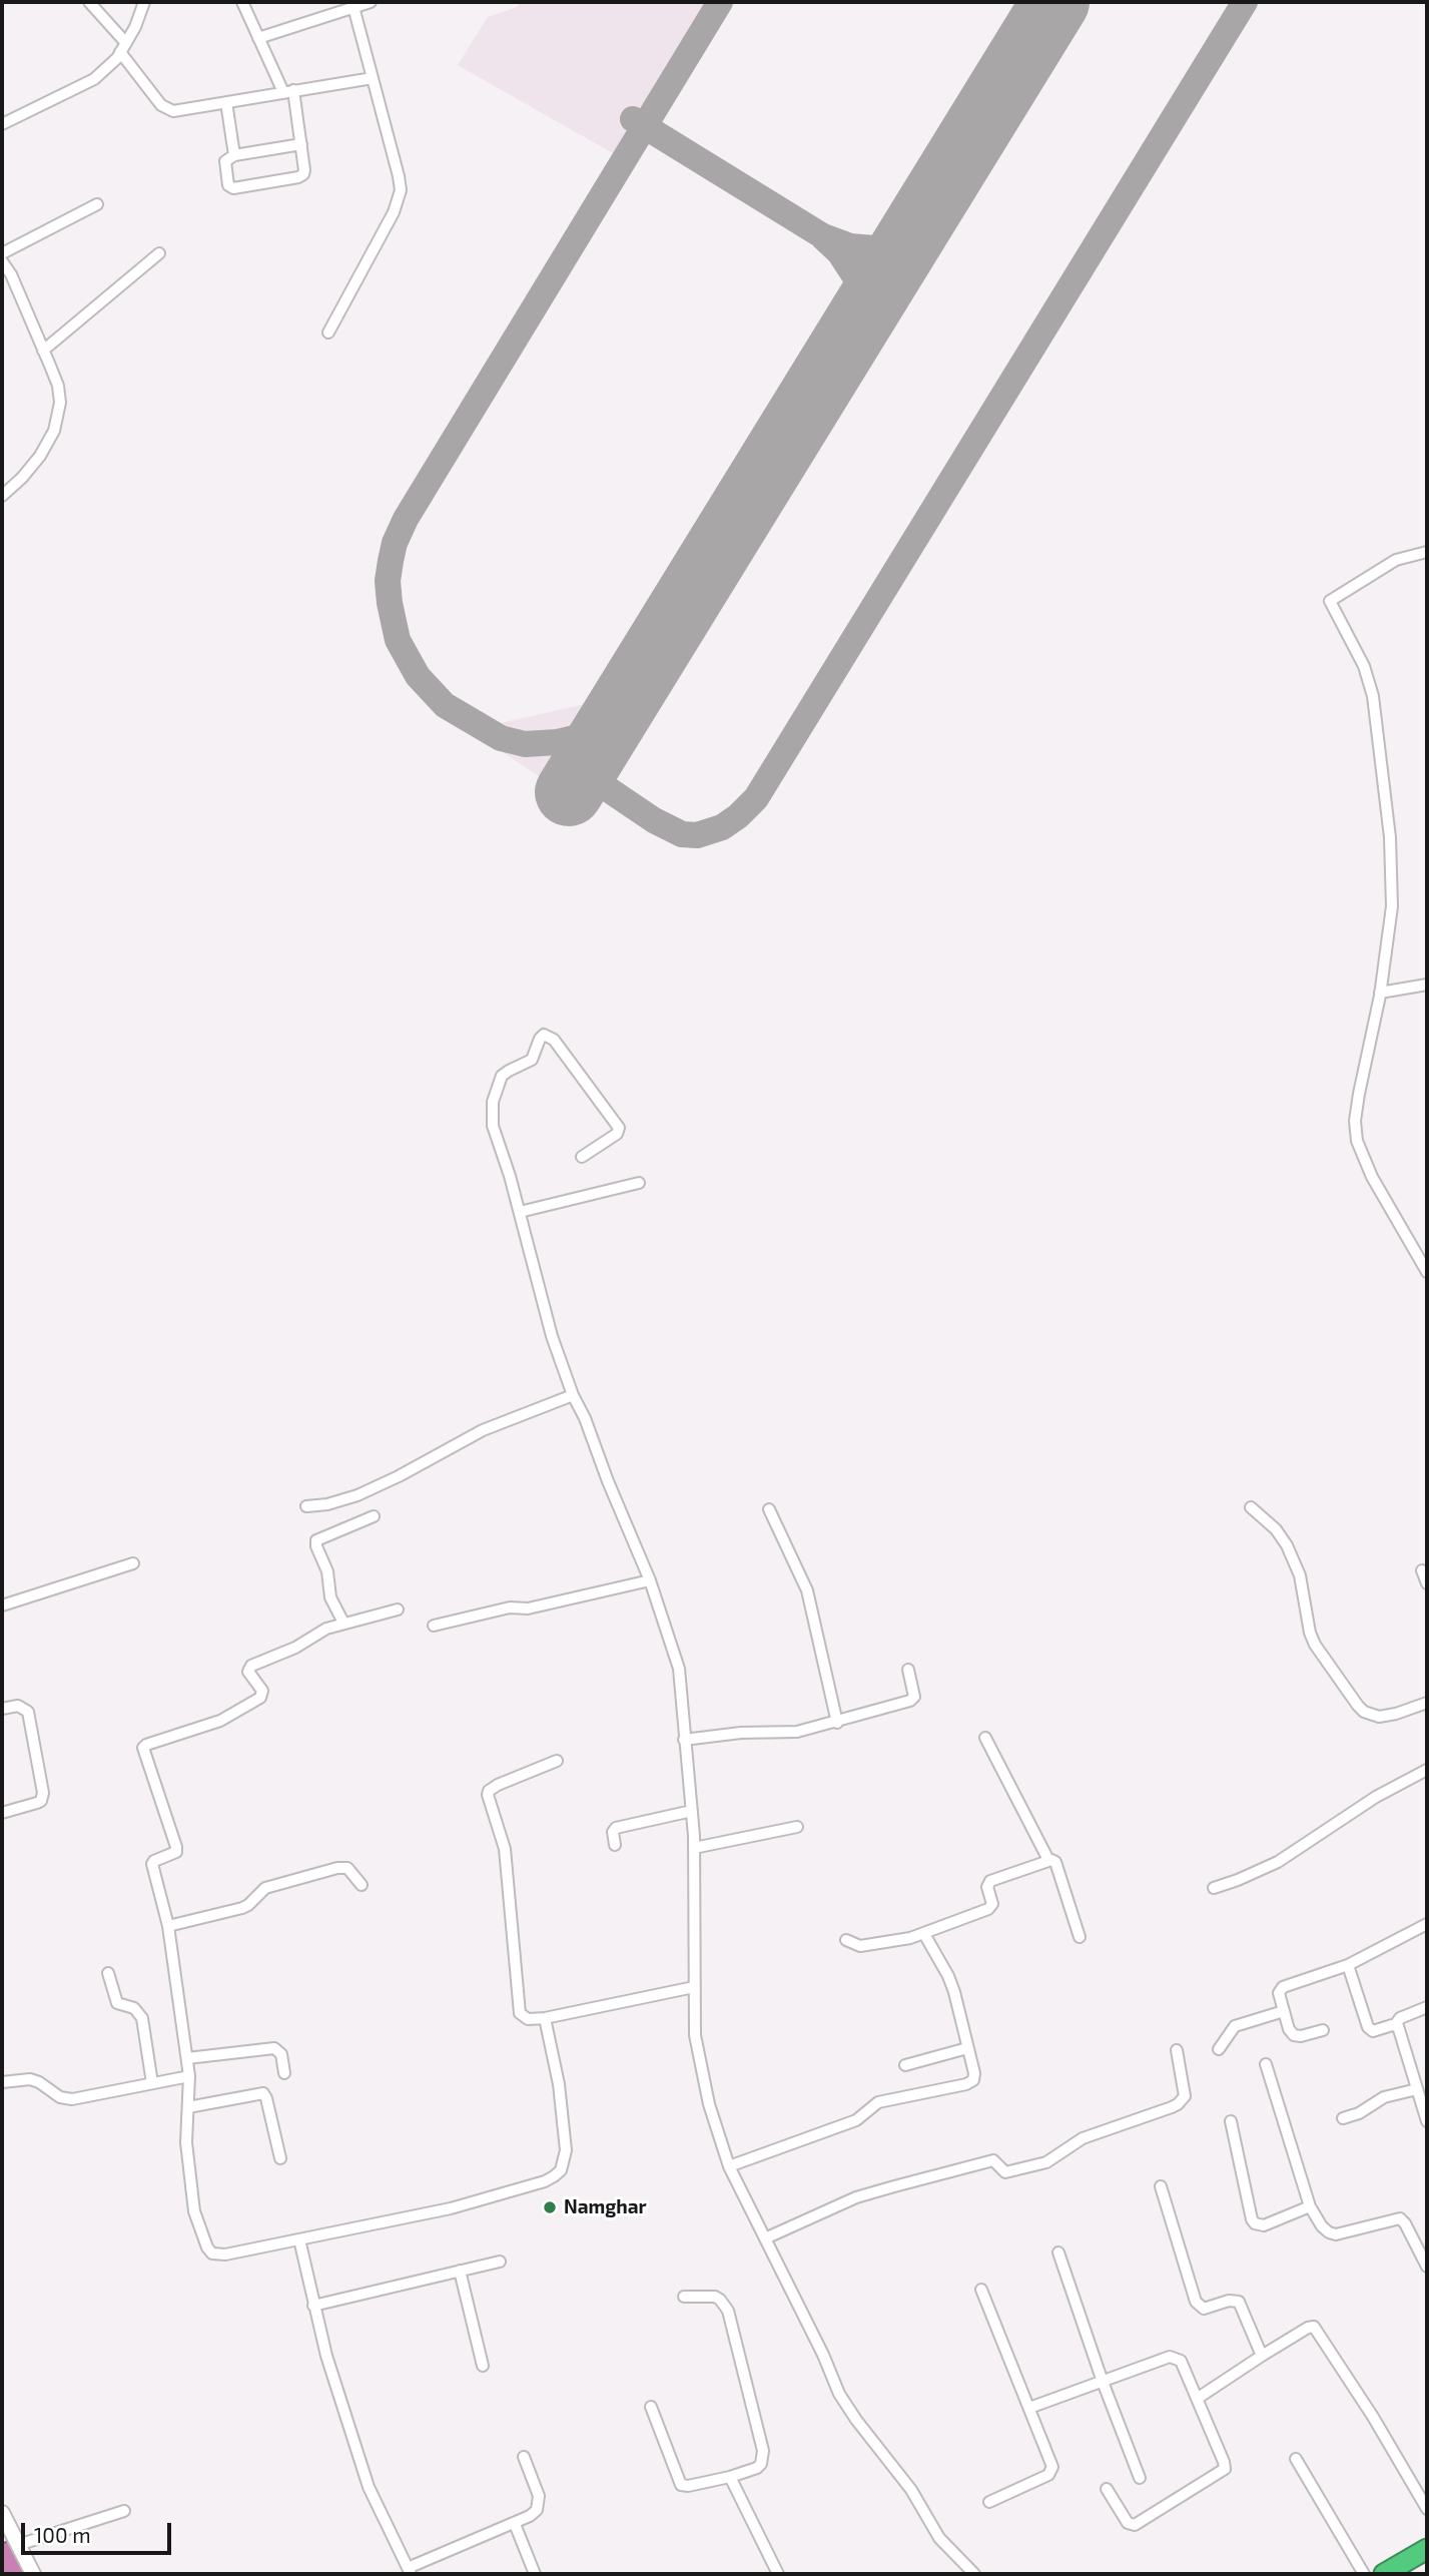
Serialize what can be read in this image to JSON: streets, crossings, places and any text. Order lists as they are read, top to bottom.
{
  "places": ["Namghar"],
  "scale_bar": "100 m"
}
